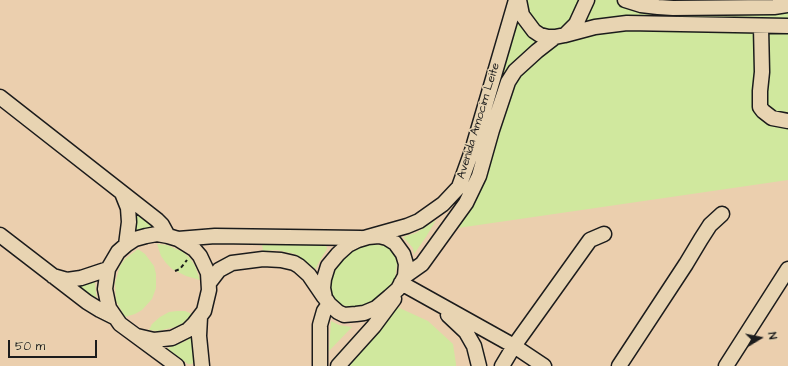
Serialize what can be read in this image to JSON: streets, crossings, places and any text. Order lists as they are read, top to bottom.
{
  "streets": {
    "street": ["Avenida Amocim Leite"]
  },
  "scale_bar": "50 m",
  "north": "right"
}
